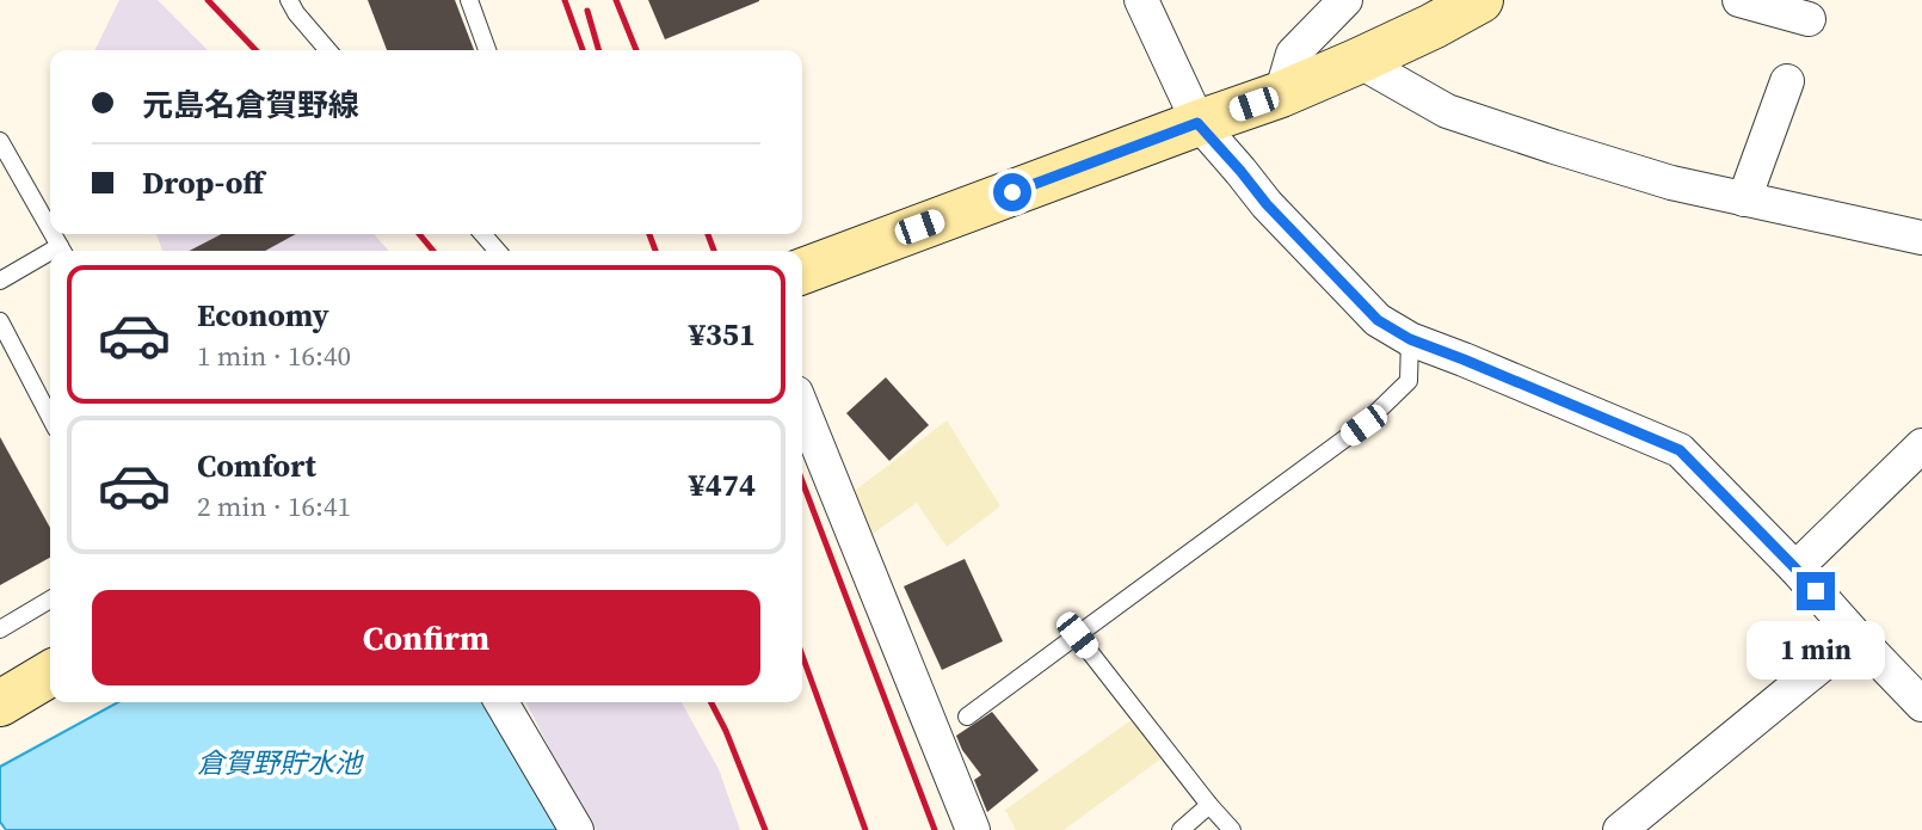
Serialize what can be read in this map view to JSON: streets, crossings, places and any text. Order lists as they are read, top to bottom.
{
  "water": ["倉賀野貯水池"],
  "page": {
    "banner": ["元島名倉賀野線", "Drop-off"],
    "list": [
      {
        "name": "Economy",
        "note": "1 min · 16:40",
        "value": "¥351"
      },
      {
        "name": "Comfort",
        "note": "2 min · 16:41",
        "value": "¥474"
      }
    ],
    "buttons": "Confirm",
    "bubble": "1 min"
  }
}
